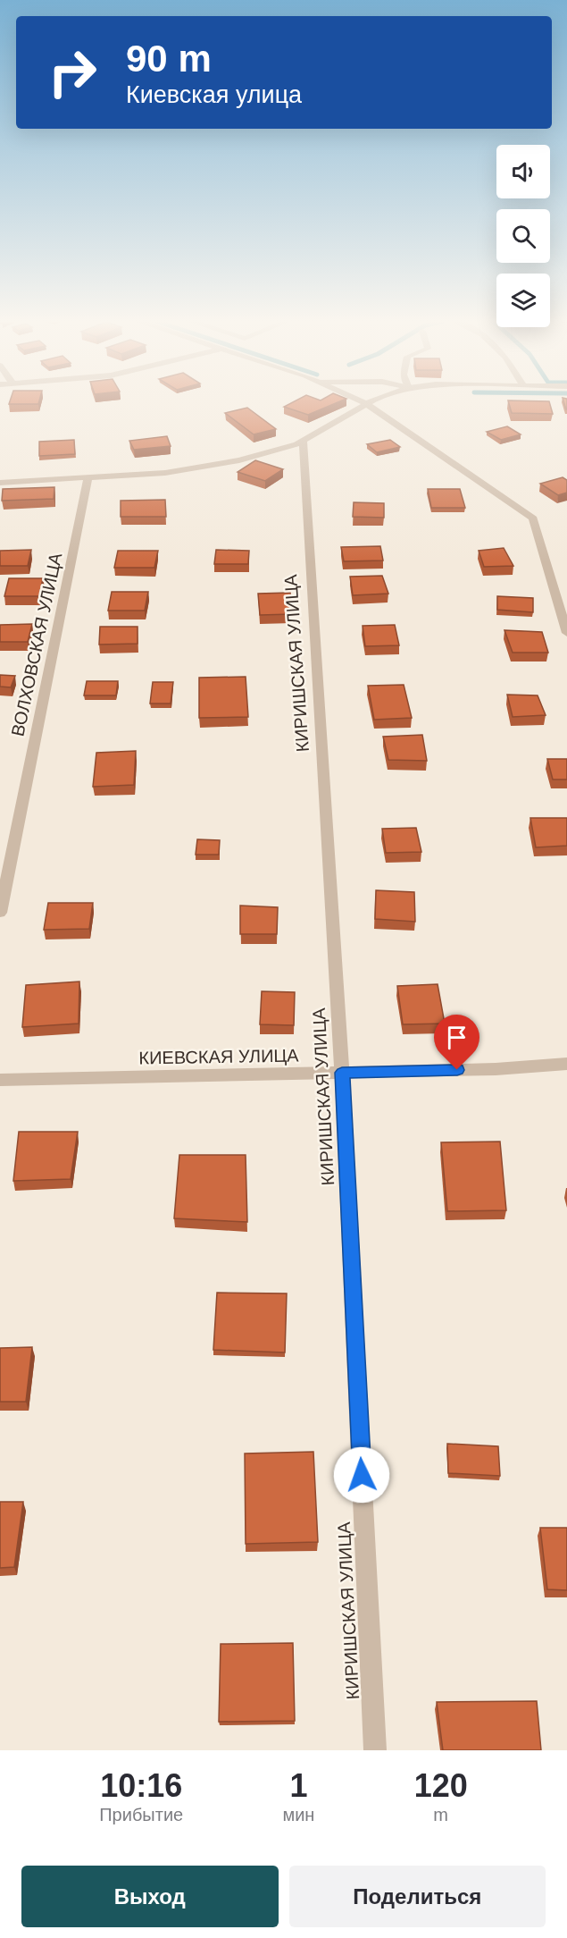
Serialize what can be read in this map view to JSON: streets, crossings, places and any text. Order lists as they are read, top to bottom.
{
  "streets": {
    "street": ["ВОЛХОВСКАЯ УЛИЦА", "КИРИШСКАЯ УЛИЦА", "КИЕВСКАЯ УЛИЦА"]
  },
  "crossings": [
    ["КИРИШСКАЯ УЛИЦА", "КИЕВСКАЯ УЛИЦА"]
  ],
  "page": {
    "turn": ["90 m", "Киевская улица"],
    "eta": [
      "10:16",
      "Прибытие",
      "1",
      "мин",
      "120",
      "m"
    ],
    "buttons": ["Выход", "Поделиться"]
  }
}
